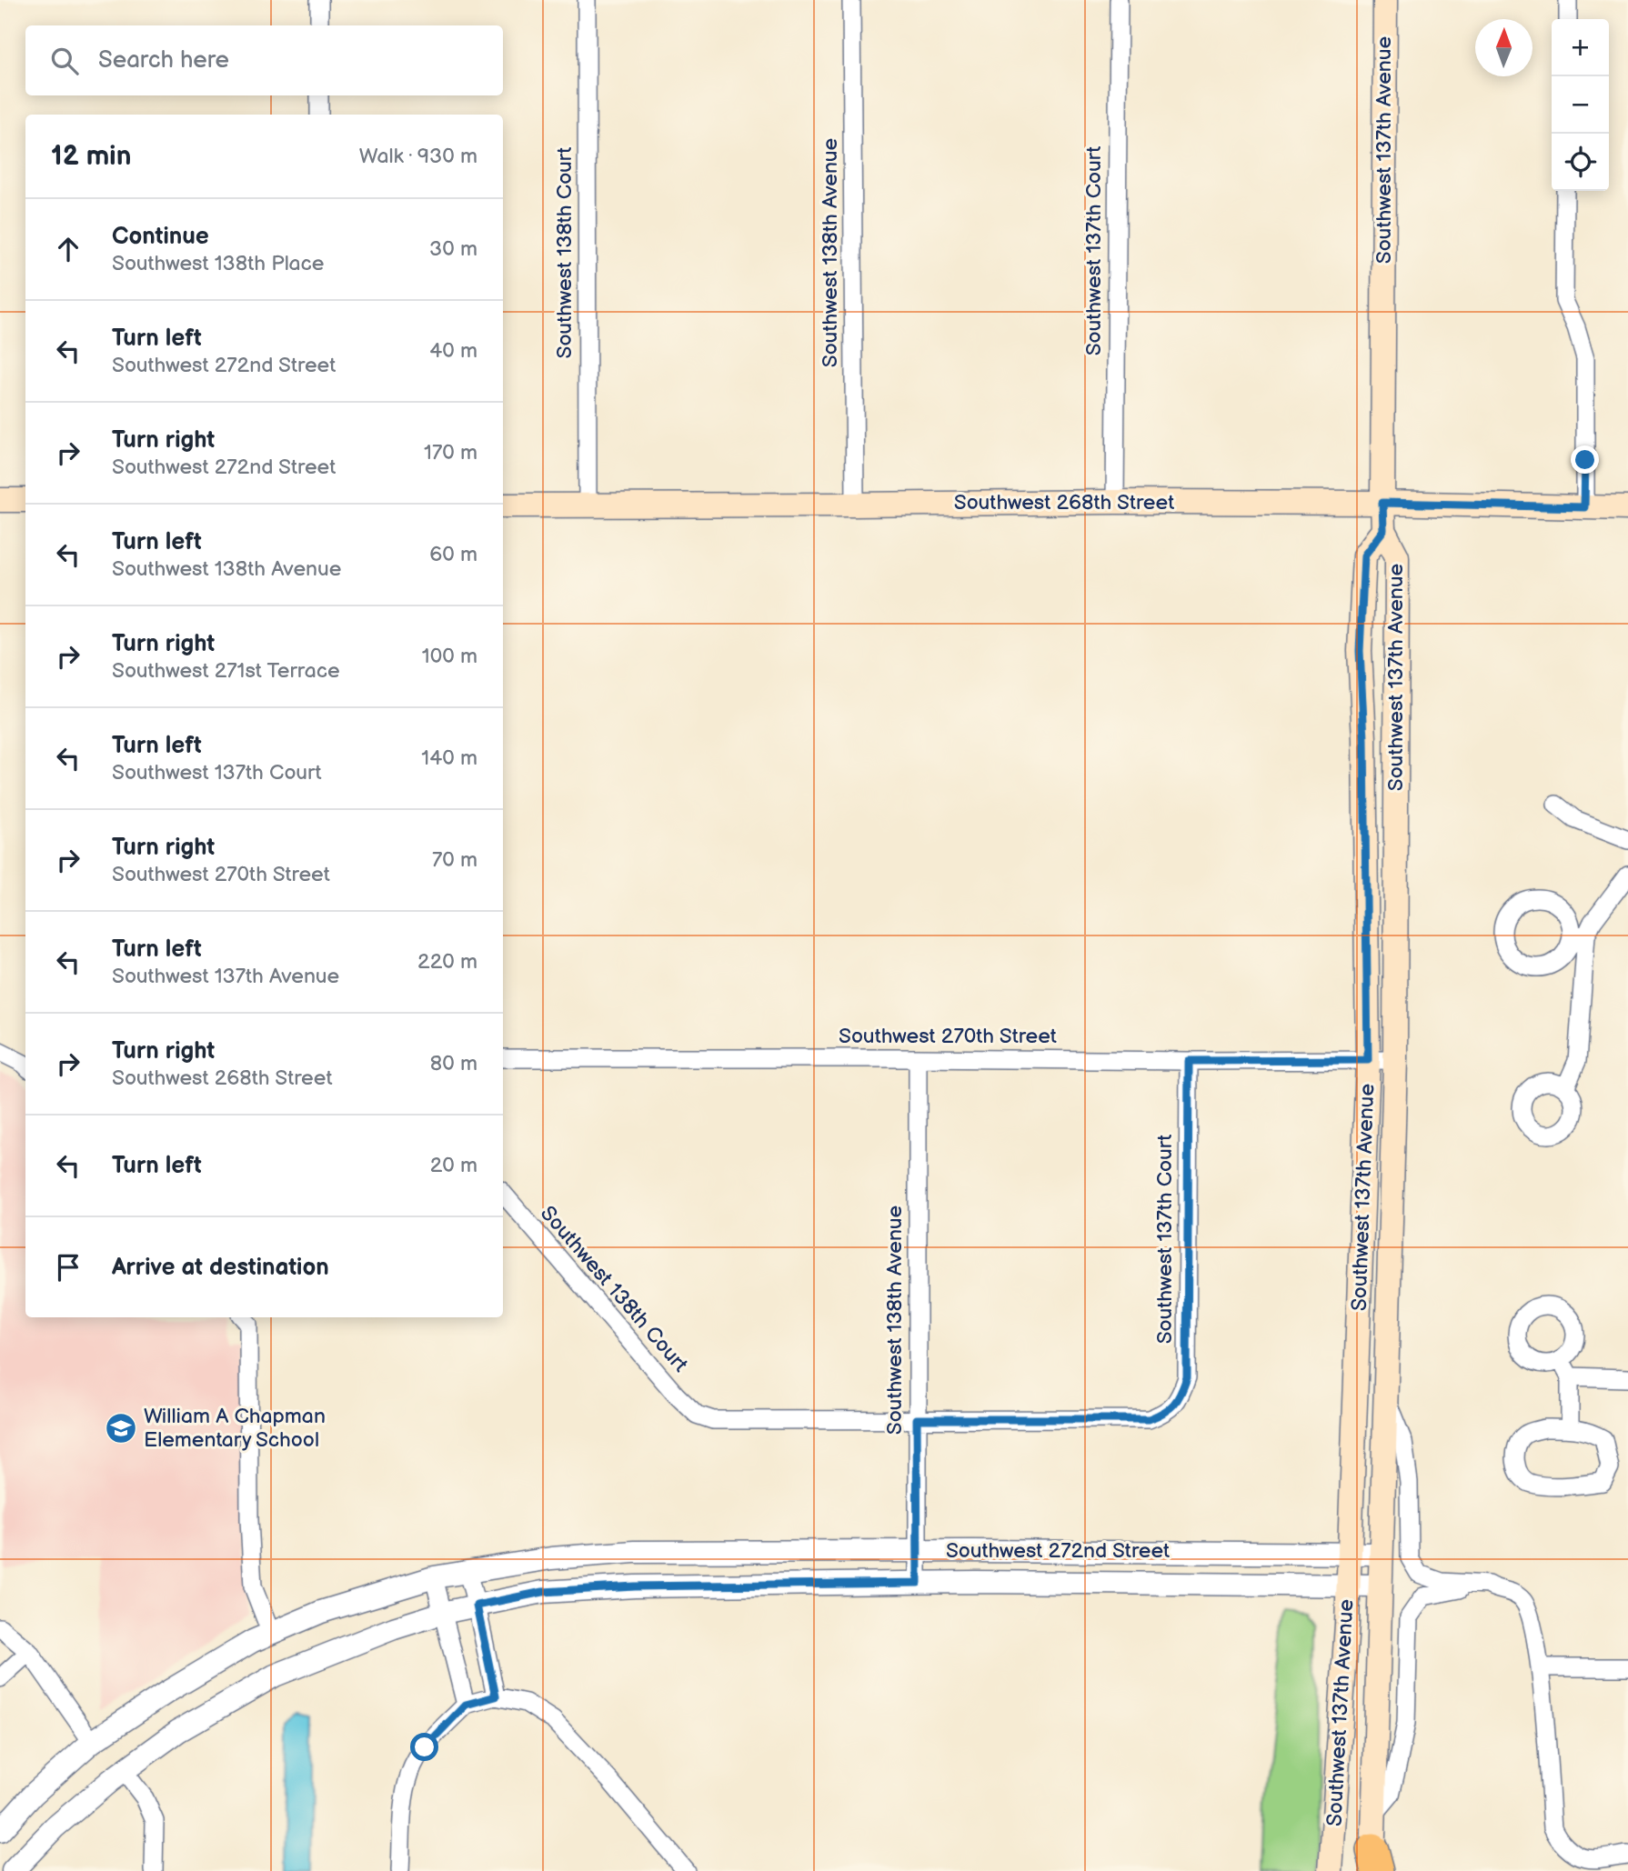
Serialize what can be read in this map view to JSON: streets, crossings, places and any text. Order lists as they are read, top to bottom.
{
  "streets": {
    "main road": ["Southwest 137th Avenue", "Southwest 268th Street"],
    "street": [
      "Southwest 137th Court",
      "Southwest 138th Court",
      "Southwest 138th Avenue",
      "Southwest 270th Street",
      "Southwest 272nd Street"
    ]
  },
  "crossings": [
    ["Southwest 137th Avenue", "Southwest 268th Street"],
    ["Southwest 137th Avenue", "Southwest 270th Street"],
    ["Southwest 137th Avenue", "Southwest 272nd Street"],
    ["Southwest 137th Court", "Southwest 138th Court"],
    ["Southwest 137th Court", "Southwest 138th Avenue"],
    ["Southwest 137th Court", "Southwest 268th Street"],
    ["Southwest 137th Court", "Southwest 270th Street"],
    ["Southwest 138th Court", "Southwest 138th Avenue"],
    ["Southwest 138th Court", "Southwest 268th Street"],
    ["Southwest 138th Avenue", "Southwest 268th Street"],
    ["Southwest 138th Avenue", "Southwest 270th Street"],
    ["Southwest 138th Avenue", "Southwest 272nd Street"]
  ],
  "places": {
    "school or university": ["William A Chapman Elementary School"]
  },
  "north": "top",
  "page": {
    "map_buttons": ["+", "−"],
    "search": "Search here",
    "heading": ["12 min", "Walk · 930 m"],
    "list": [
      ["Continue", "Southwest 138th Place", "30 m"],
      ["Turn left", "Southwest 272nd Street", "40 m"],
      ["Turn right", "Southwest 272nd Street", "170 m"],
      ["Turn left", "Southwest 138th Avenue", "60 m"],
      ["Turn right", "Southwest 271st Terrace", "100 m"],
      ["Turn left", "Southwest 137th Court", "140 m"],
      ["Turn right", "Southwest 270th Street", "70 m"],
      ["Turn left", "Southwest 137th Avenue", "220 m"],
      ["Turn right", "Southwest 268th Street", "80 m"],
      ["Turn left", "20 m"],
      "Arrive at destination"
    ]
  }
}
